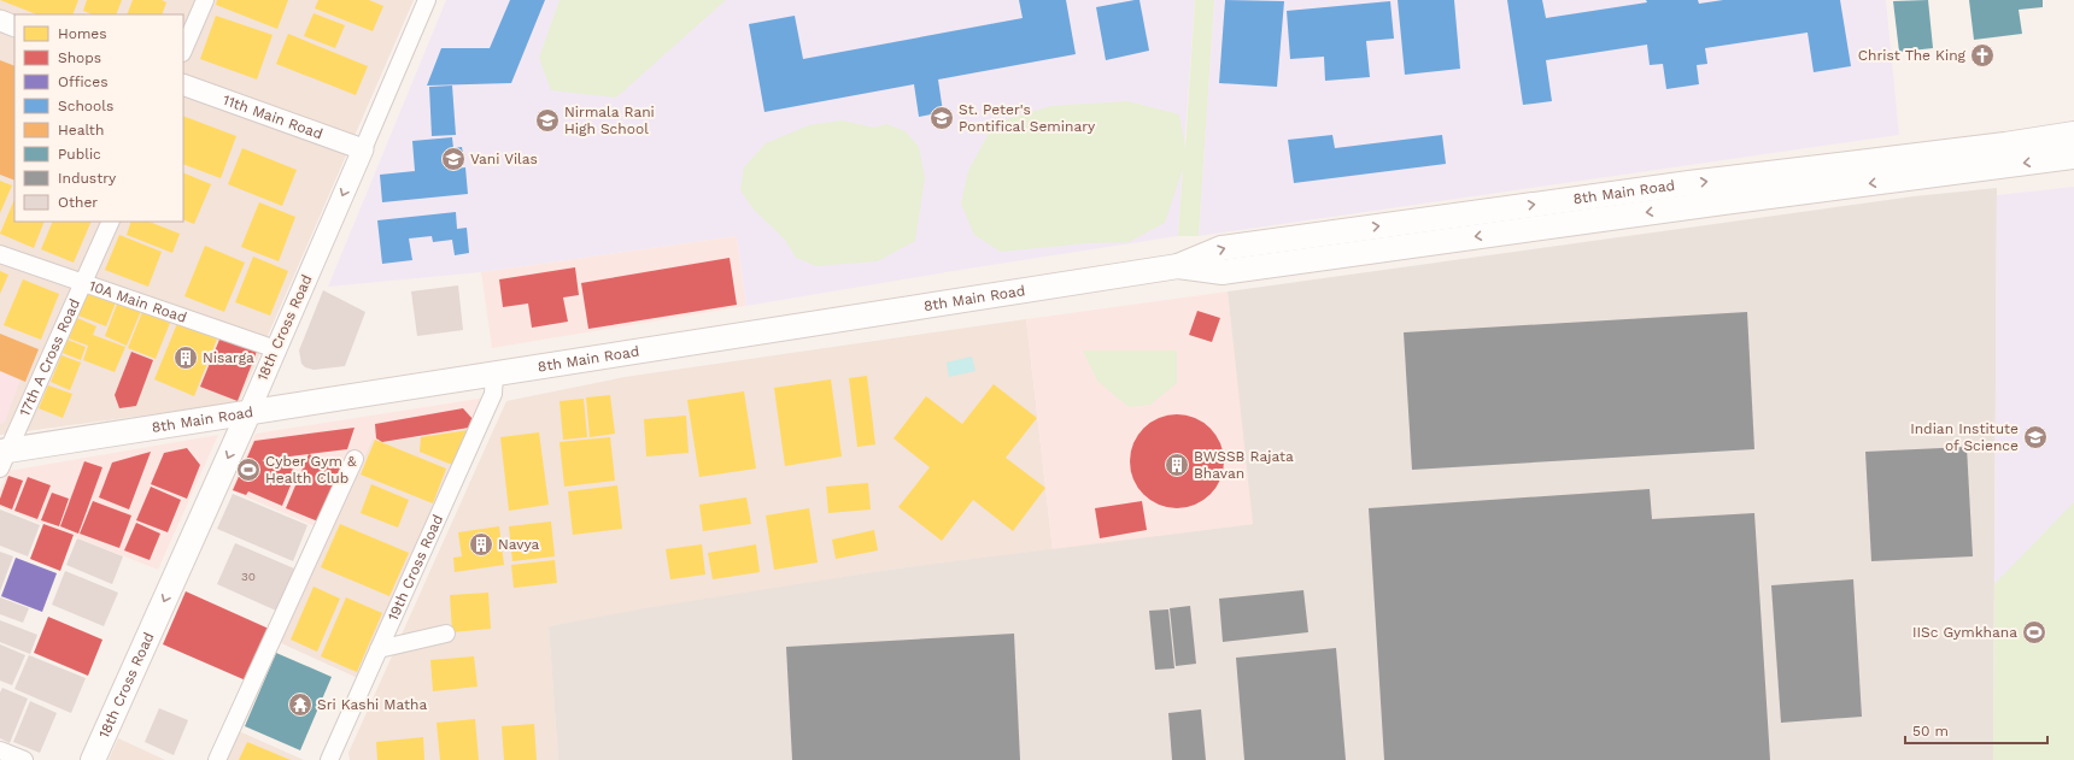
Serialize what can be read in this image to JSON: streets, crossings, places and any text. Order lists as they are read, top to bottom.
{
  "streets": {
    "main road": ["8th Main Road", "18th Cross Road"],
    "street": [
      "11th Main Road",
      "10A Main Road",
      "17th A Cross Road",
      "19th Cross Road"
    ]
  },
  "crossings": [
    ["11th Main Road", "18th Cross Road"],
    ["8th Main Road", "18th Cross Road"],
    ["8th Main Road", "17th A Cross Road"],
    ["8th Main Road", "19th Cross Road"],
    ["10A Main Road", "18th Cross Road"],
    ["10A Main Road", "17th A Cross Road"]
  ],
  "places": {
    "church": ["Christ The King"],
    "school or university": [
      "St. Peter's Pontifical Seminary",
      "Nirmala Rani High School",
      "Vani Vilas",
      "Indian Institute of Science"
    ],
    "building": ["Nisarga", "BWSSB Rajata Bhavan", "Navya"],
    "sports": ["Cyber Gym & Health Club", "IISc Gymkhana"],
    "temple": ["Sri Kashi Matha"]
  },
  "house_numbers": ["30"],
  "legend": [
    "Homes",
    "Shops",
    "Offices",
    "Schools",
    "Health",
    "Public",
    "Industry",
    "Other"
  ],
  "scale_bar": "50 m"
}
